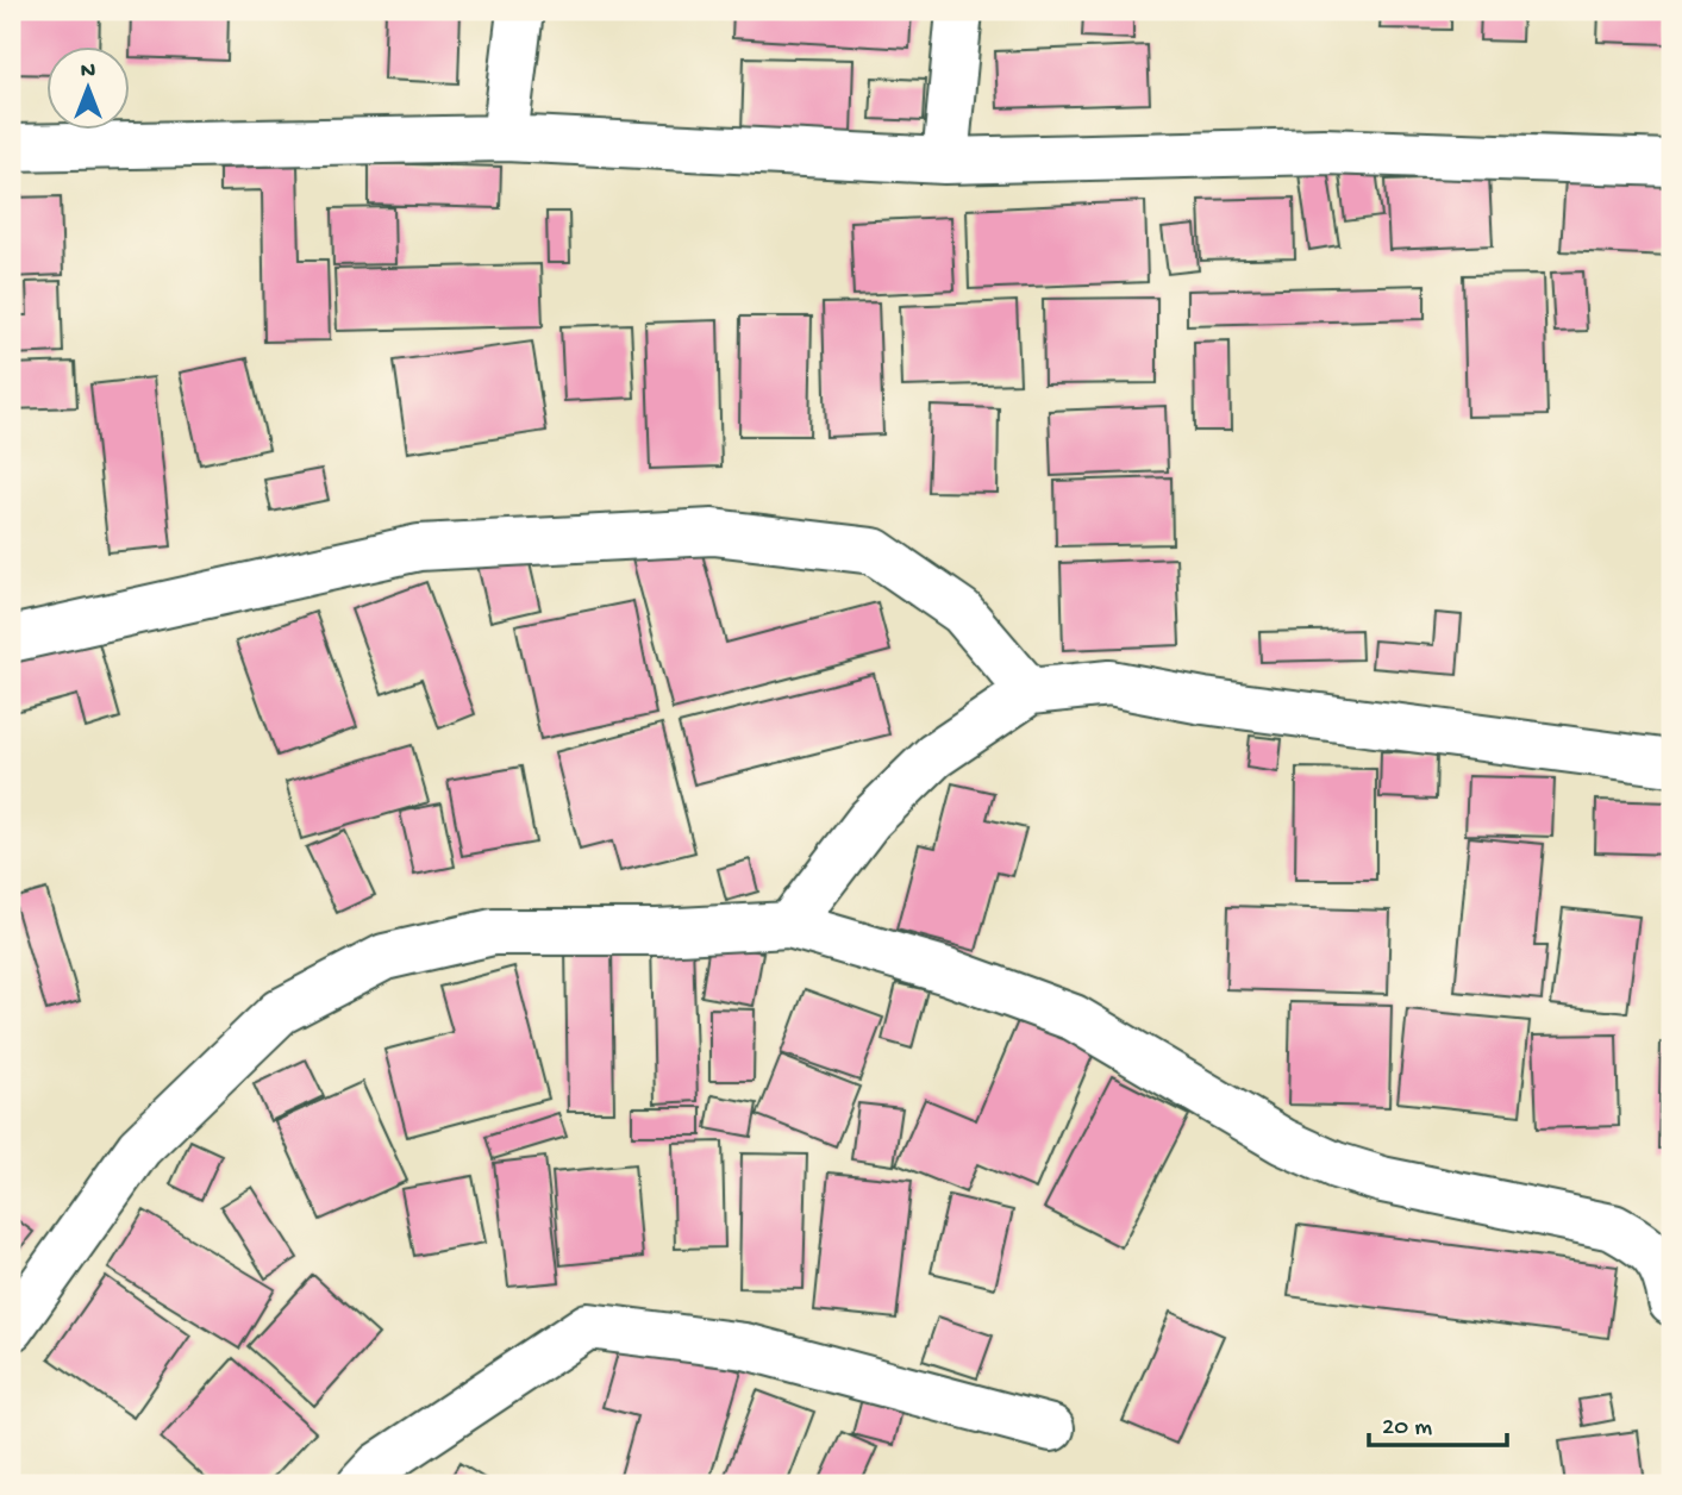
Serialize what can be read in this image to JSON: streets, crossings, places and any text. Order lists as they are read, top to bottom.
{
  "scale_bar": "20 m",
  "north": "top"
}
